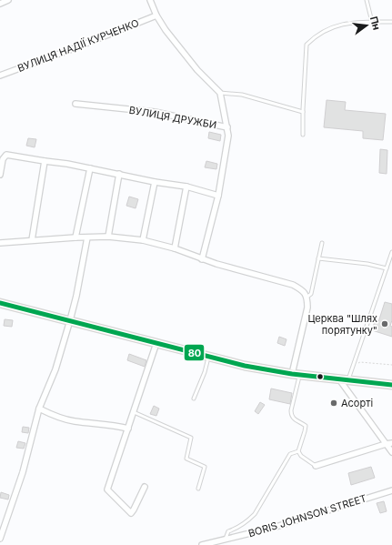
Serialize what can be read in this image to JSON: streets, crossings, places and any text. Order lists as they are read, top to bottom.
{
  "streets": {
    "street": ["ВУЛИЦЯ НАДІЇ КУРЧЕНКО", "ВУЛИЦЯ ДРУЖБИ", "BORIS JOHNSON STREET"]
  },
  "places": ["Церква \"Шлях порятунку\"", "Асорті"],
  "lines": ["transit line 80"],
  "north": "right"
}
